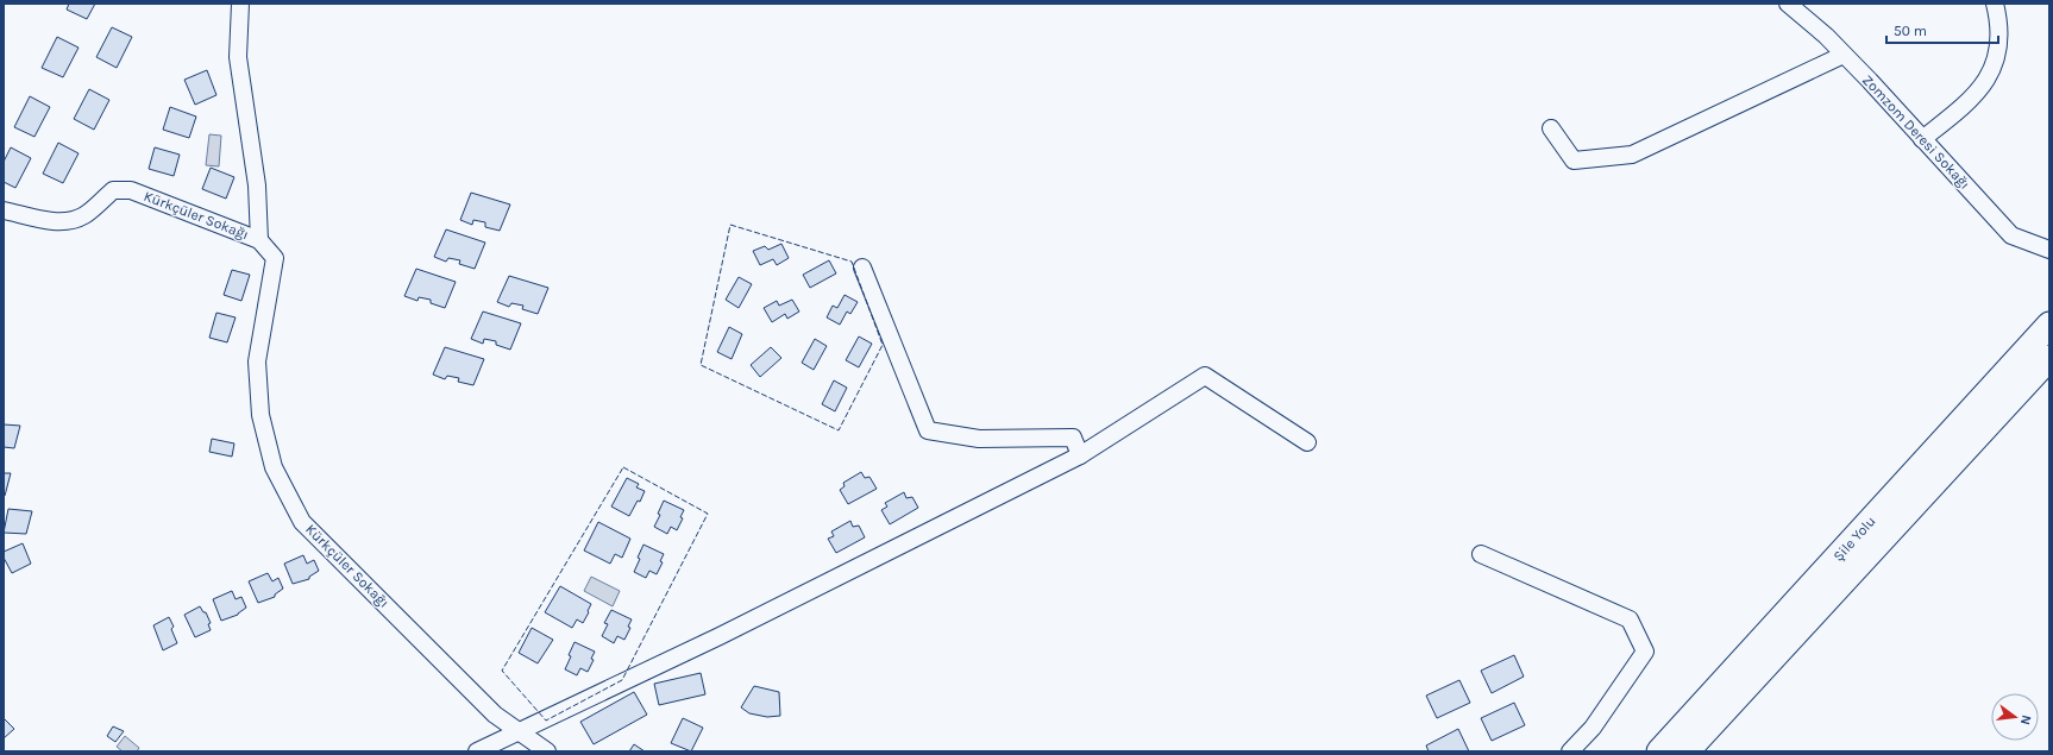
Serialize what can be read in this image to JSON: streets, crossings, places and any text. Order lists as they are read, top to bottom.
{
  "streets": {
    "highway": ["Şile Yolu"],
    "street": ["Zomzom Deresi Sokağı", "Kürkçüler Sokağı"]
  },
  "scale_bar": "50 m",
  "north": "right"
}
